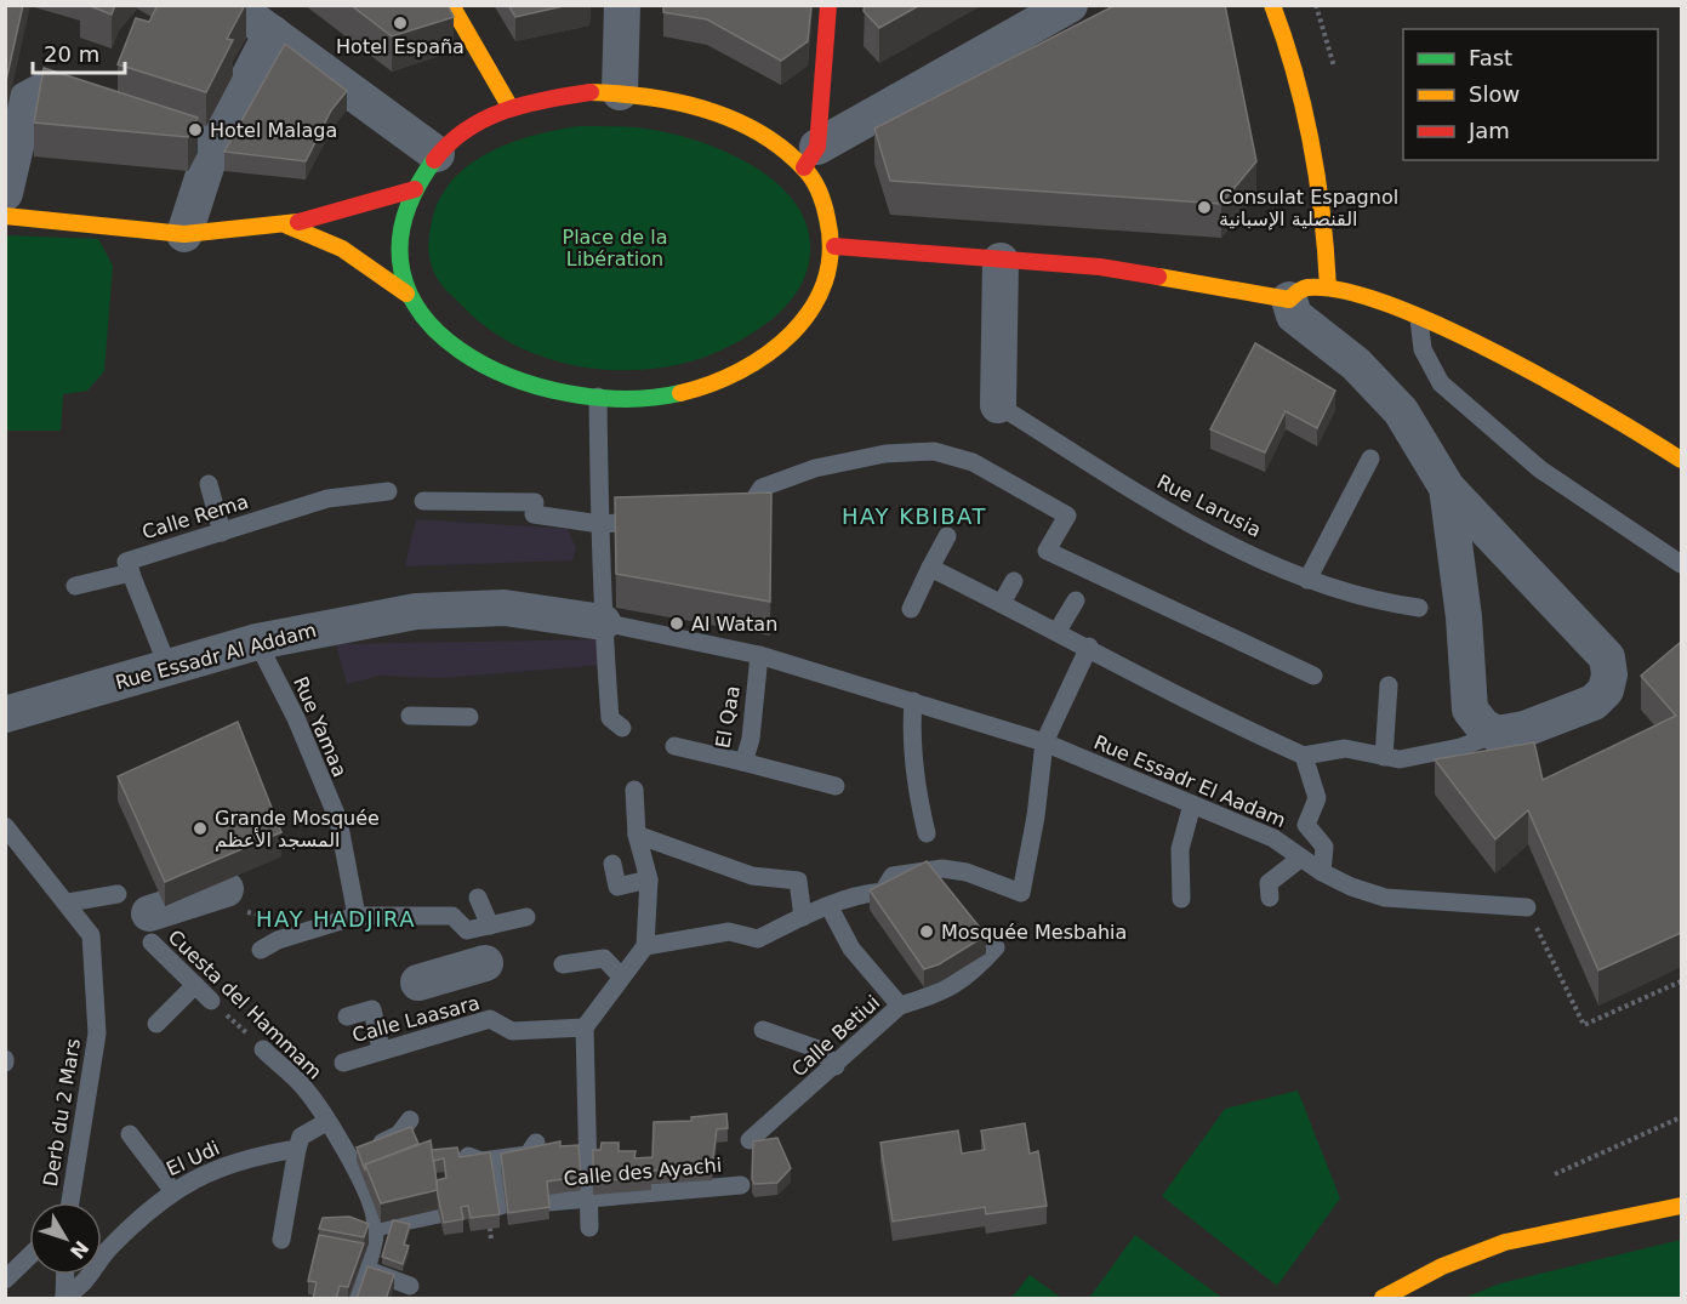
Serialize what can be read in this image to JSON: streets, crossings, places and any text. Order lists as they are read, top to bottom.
{
  "streets": {
    "street": ["Rue Essadr Al Addam"],
    "lane": [
      "Rue Larusia",
      "Calle Rema",
      "El Qaa",
      "Rue Yamaa",
      "Rue Essadr El Aadam",
      "Cuesta del Hammam",
      "Calle Laasara",
      "Calle Betiui",
      "Derb du 2 Mars",
      "El Udi",
      "Calle des Ayachi"
    ]
  },
  "crossings": [
    ["Rue Essadr Al Addam", "Rue Yamaa"],
    ["Rue Essadr Al Addam", "Rue Essadr El Aadam"],
    ["El Qaa", "Rue Essadr El Aadam"]
  ],
  "districts": ["HAY KBIBAT", "HAY HADJIRA"],
  "parks": ["Place de la Libération"],
  "places": [
    "Hotel España",
    "Hotel Malaga",
    "Consulat Espagnol القنصلية الإسبانية",
    "Al Watan",
    "Grande Mosquée المسجد الأعظم",
    "Mosquée Mesbahia"
  ],
  "legend": ["Fast", "Slow", "Jam"],
  "scale_bar": "20 m",
  "north": "bottom right"
}
